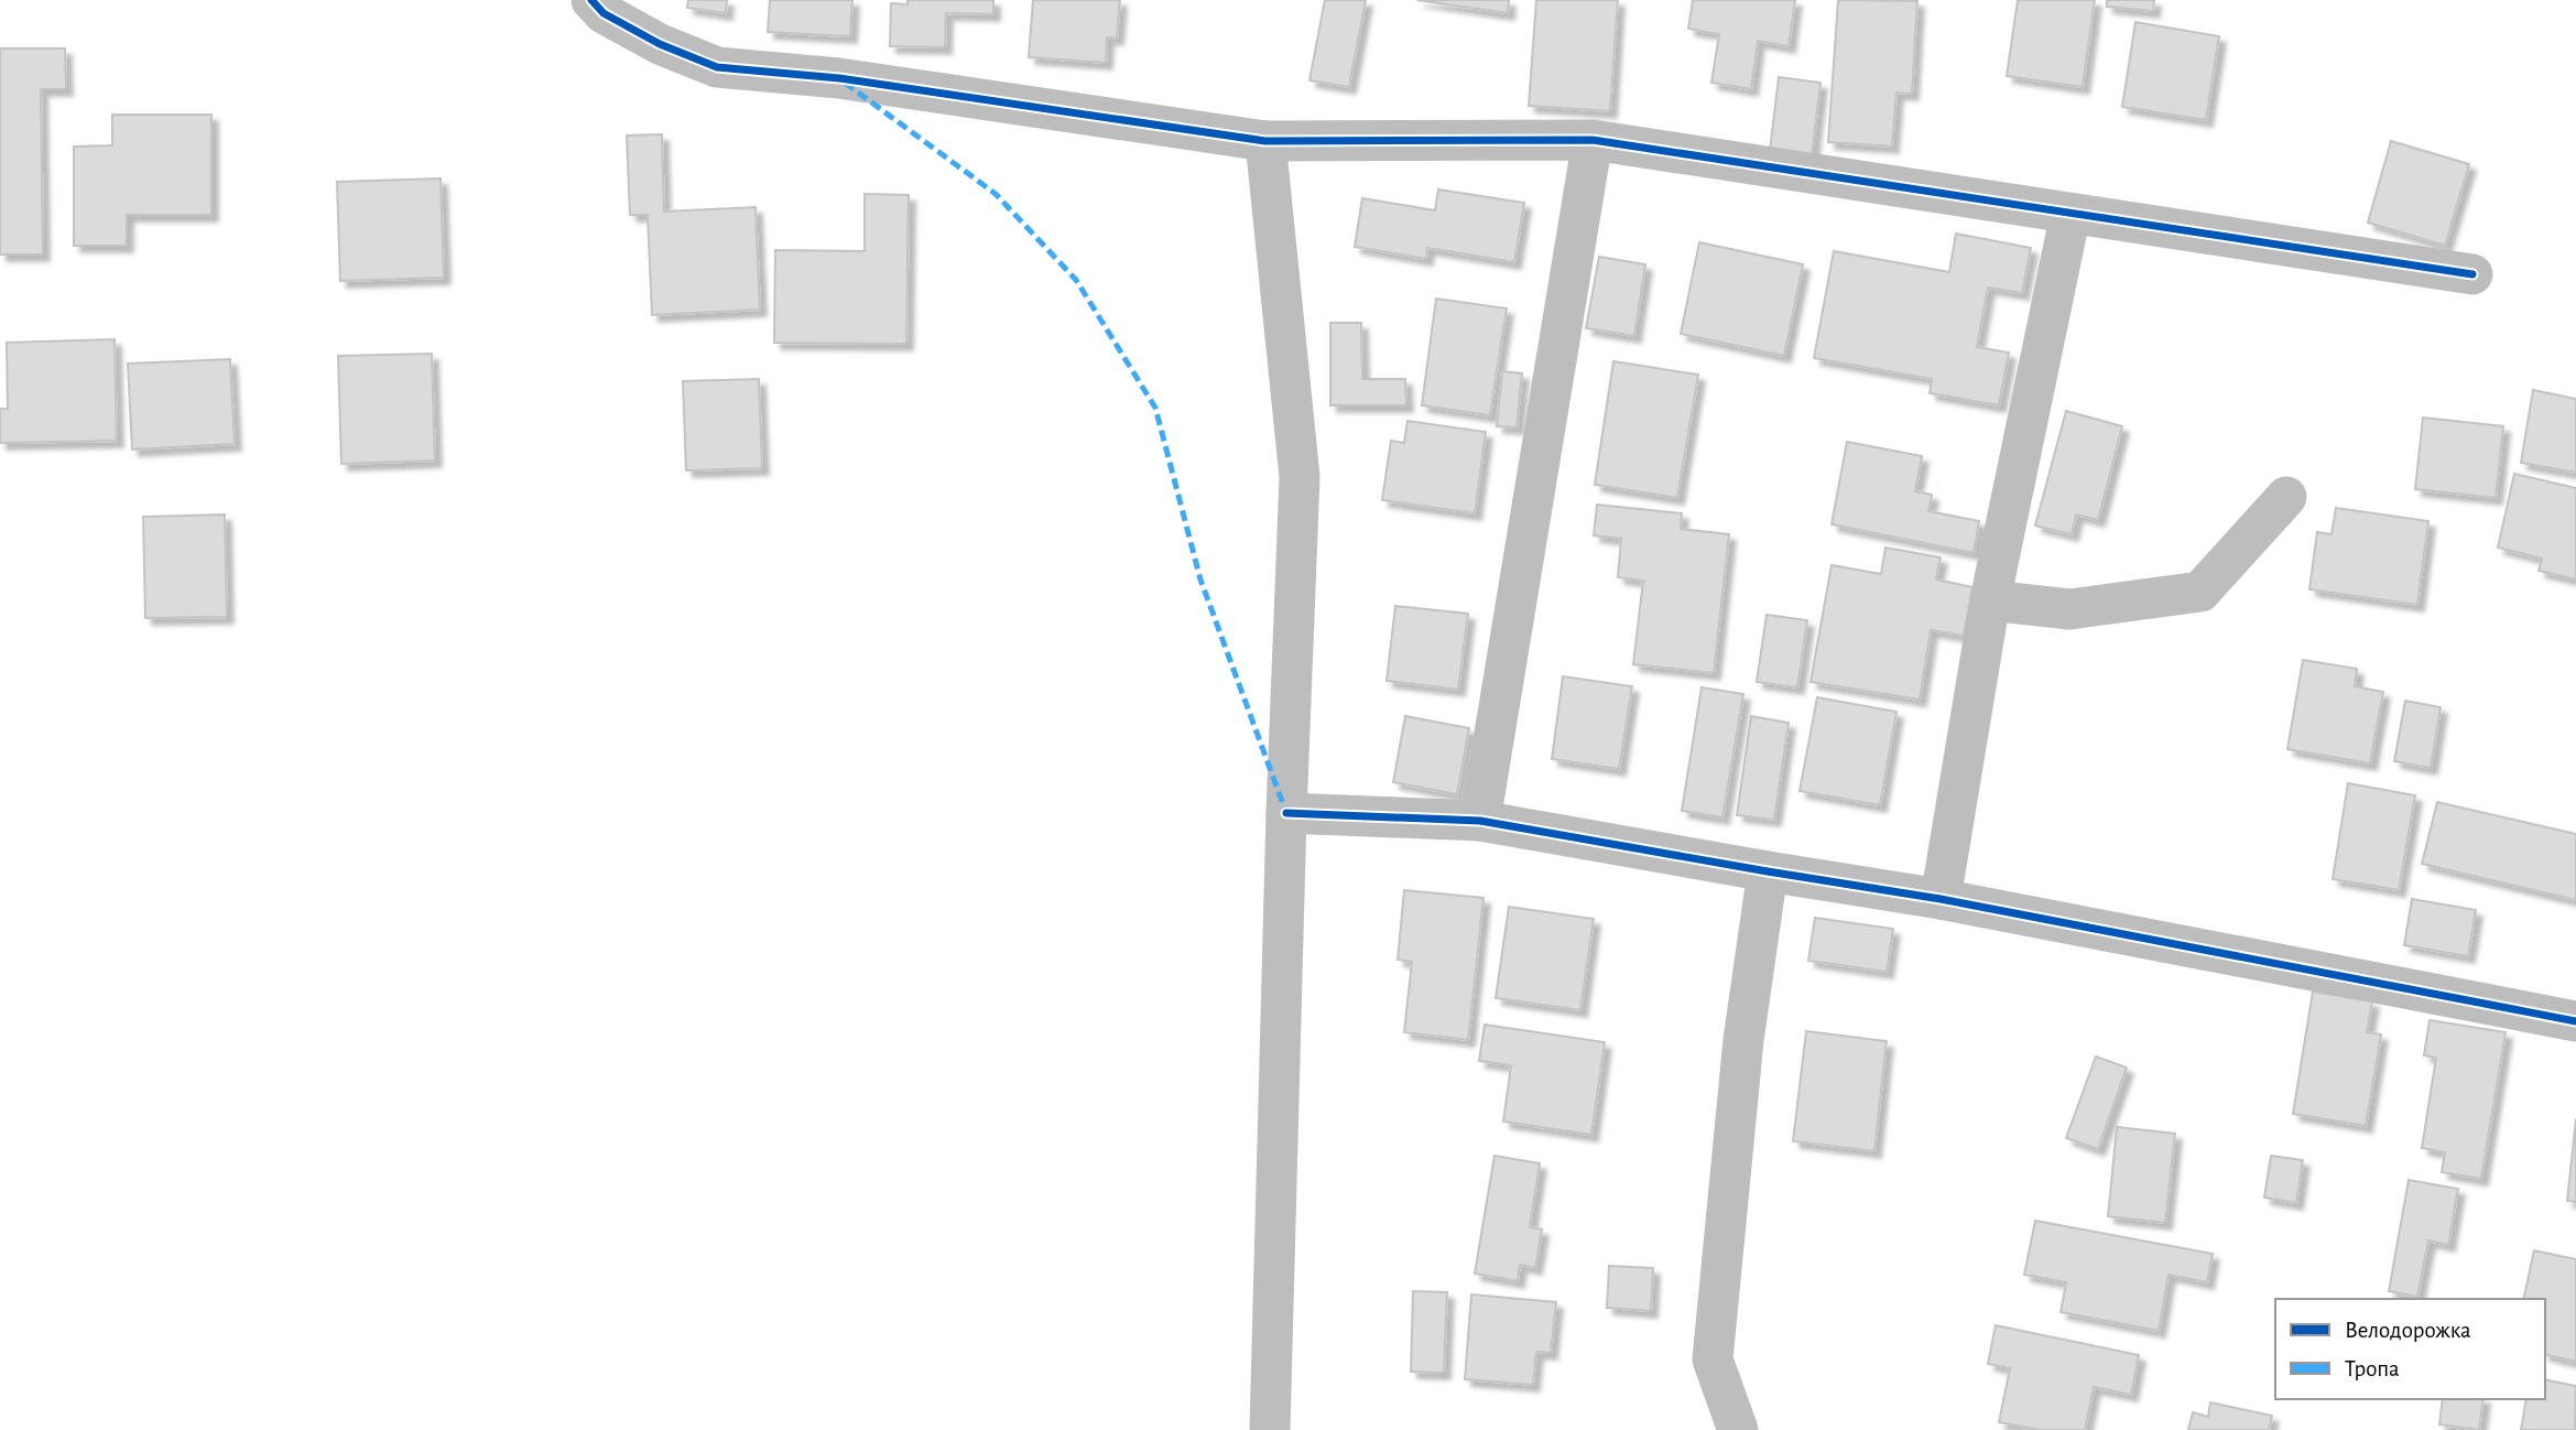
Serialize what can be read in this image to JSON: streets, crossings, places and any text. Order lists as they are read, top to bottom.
{
  "legend": ["Велодорожка", "Тропа"]
}
